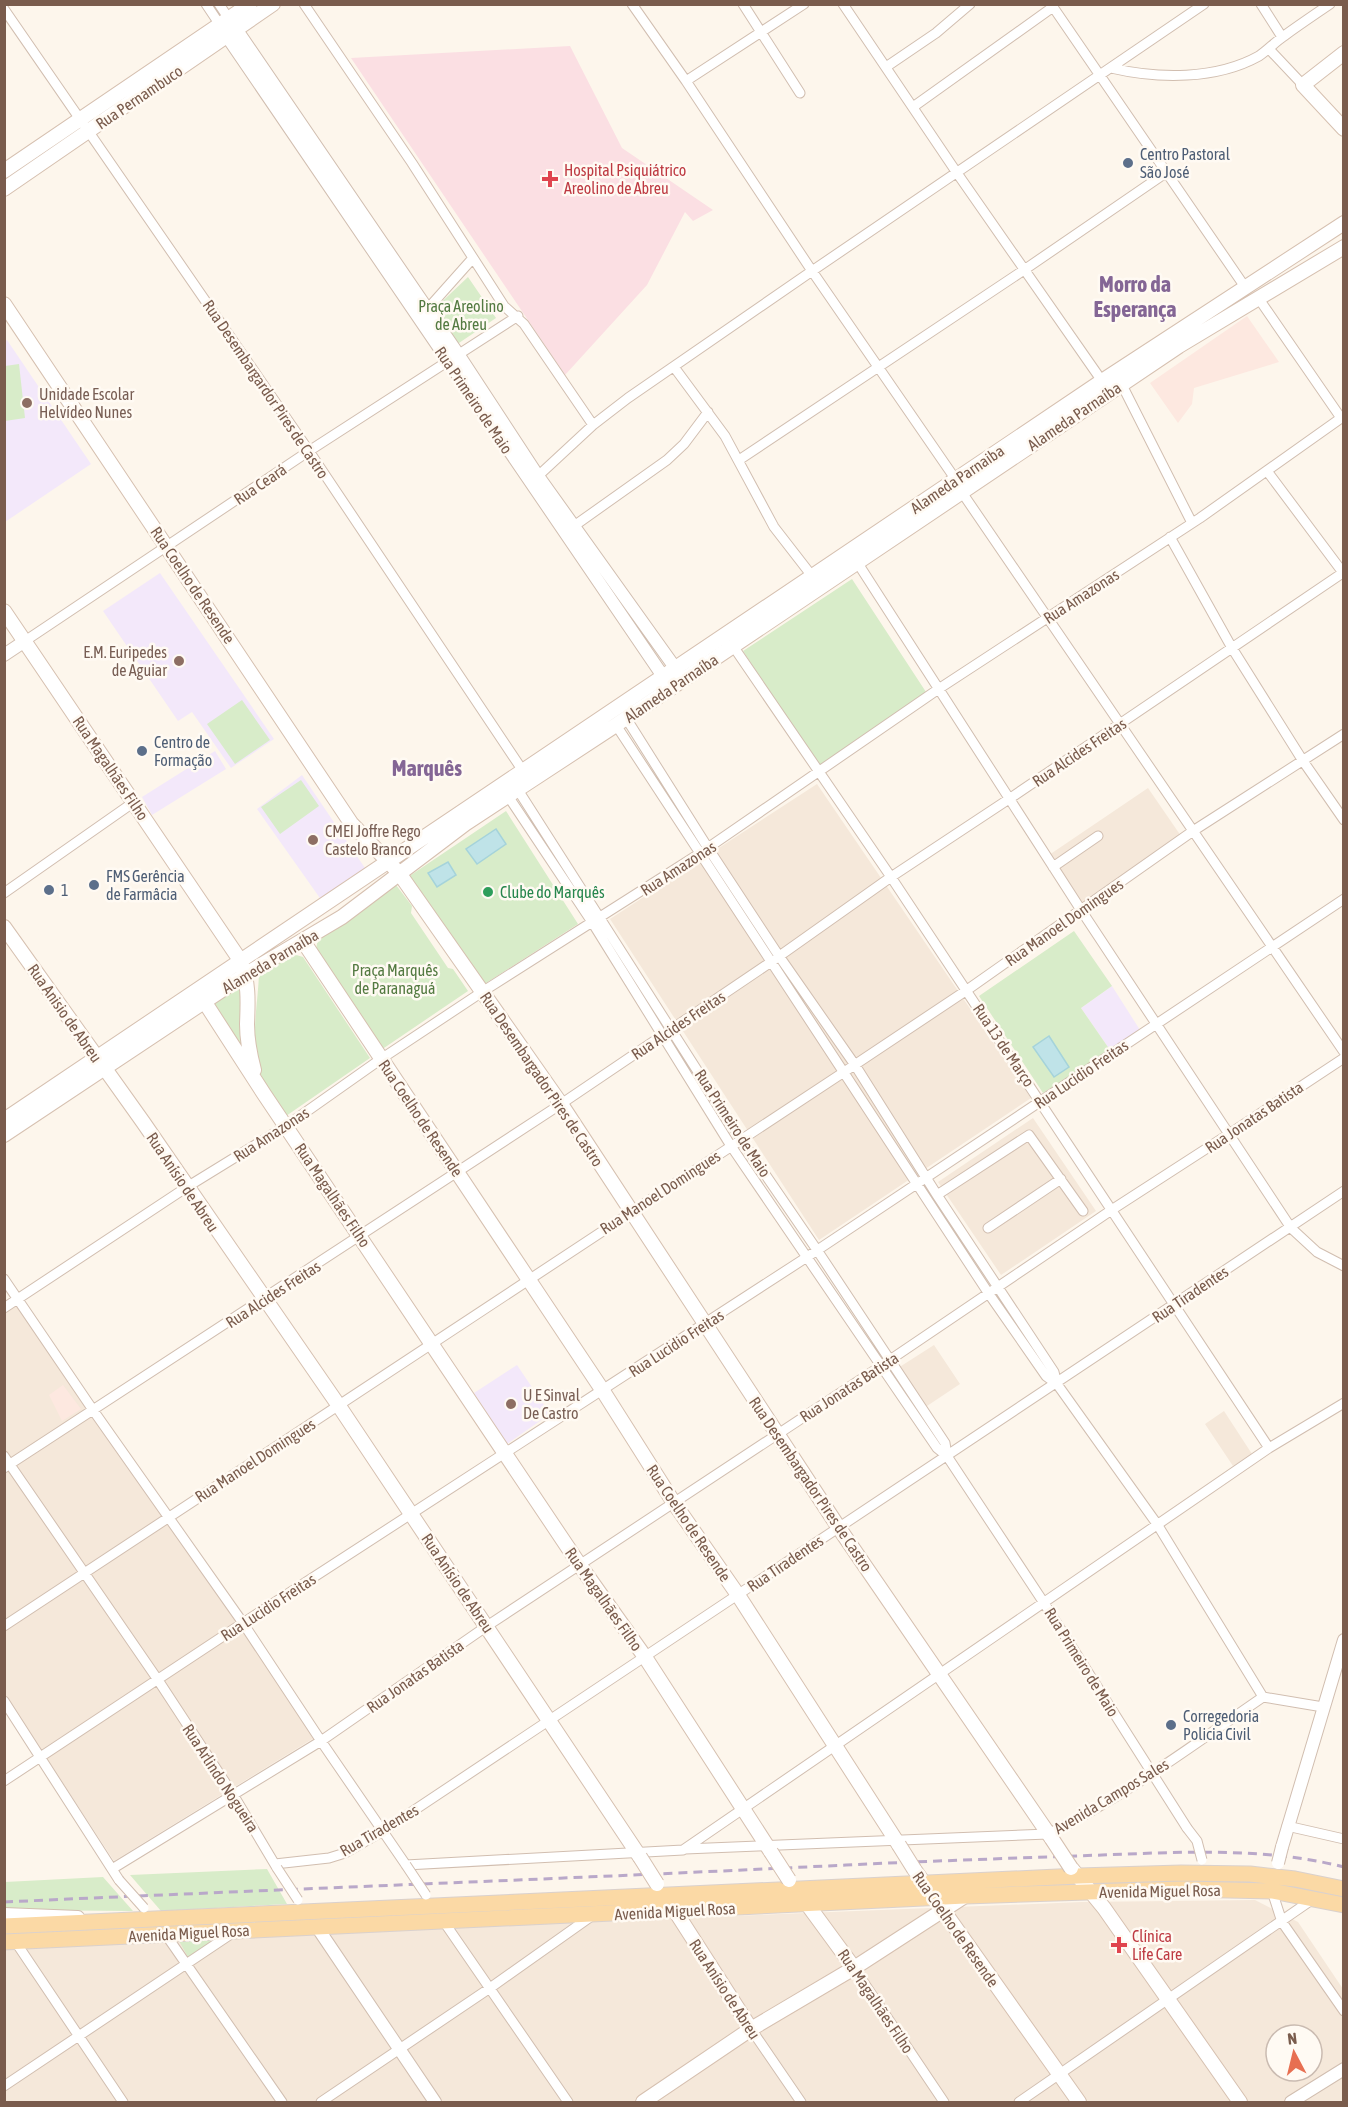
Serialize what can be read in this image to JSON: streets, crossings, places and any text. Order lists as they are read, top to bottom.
{
  "streets": {
    "main road": [
      "Rua Pernambuco",
      "Alameda Parnaíba",
      "Alameda Parnaiba",
      "Rua Coelho de Resende",
      "Rua Magalhães Filho",
      "Rua Anisio de Abreu",
      "Rua Desembargador Pires de Castro",
      "Rua Anísio de Abreu",
      "Avenida Miguel Rosa"
    ],
    "street": [
      "Rua Desembargardor Pires de Castro",
      "Rua Primeiro de Maio",
      "Rua Ceará",
      "Rua Amazonas",
      "Rua Alcides Freitas",
      "Rua Manoel Domingues",
      "Rua 13 de Março",
      "Rua Lucidio Freitas",
      "Rua Jonatas Batista",
      "Rua Tiradentes",
      "Rua Arlindo Nogueira",
      "Avenida Campos Sales"
    ]
  },
  "crossings": [
    ["Rua Pernambuco", "Rua Desembargardor Pires de Castro"],
    ["Rua Pernambuco", "Rua Primeiro de Maio"],
    ["Rua Desembargardor Pires de Castro", "Alameda Parnaíba"],
    ["Rua Desembargardor Pires de Castro", "Rua Ceará"],
    ["Rua Primeiro de Maio", "Alameda Parnaíba"],
    ["Rua Primeiro de Maio", "Alameda Parnaiba"],
    ["Rua Primeiro de Maio", "Rua Ceará"],
    ["Rua Primeiro de Maio", "Rua Amazonas"],
    ["Rua Primeiro de Maio", "Rua Alcides Freitas"],
    ["Rua Primeiro de Maio", "Rua Manoel Domingues"],
    ["Rua Primeiro de Maio", "Rua Lucidio Freitas"],
    ["Rua Primeiro de Maio", "Rua Jonatas Batista"],
    ["Rua Primeiro de Maio", "Rua Tiradentes"],
    ["Rua Primeiro de Maio", "Avenida Campos Sales"],
    ["Rua Primeiro de Maio", "Avenida Miguel Rosa"],
    ["Alameda Parnaíba", "Alameda Parnaiba"],
    ["Alameda Parnaíba", "Rua Coelho de Resende"],
    ["Alameda Parnaíba", "Rua Magalhães Filho"],
    ["Alameda Parnaíba", "Rua Anisio de Abreu"],
    ["Alameda Parnaíba", "Rua 13 de Março"],
    ["Alameda Parnaíba", "Rua Desembargador Pires de Castro"],
    ["Alameda Parnaíba", "Rua Anísio de Abreu"],
    ["Rua Ceará", "Rua Coelho de Resende"],
    ["Rua Ceará", "Rua Magalhães Filho"],
    ["Rua Coelho de Resende", "Rua Amazonas"],
    ["Rua Coelho de Resende", "Rua Alcides Freitas"],
    ["Rua Coelho de Resende", "Rua Manoel Domingues"],
    ["Rua Coelho de Resende", "Rua Lucidio Freitas"],
    ["Rua Coelho de Resende", "Rua Desembargador Pires de Castro"],
    ["Rua Coelho de Resende", "Rua Jonatas Batista"],
    ["Rua Coelho de Resende", "Rua Tiradentes"],
    ["Rua Coelho de Resende", "Avenida Miguel Rosa"],
    ["Rua Amazonas", "Rua Magalhães Filho"],
    ["Rua Amazonas", "Rua 13 de Março"],
    ["Rua Amazonas", "Rua Desembargador Pires de Castro"],
    ["Rua Amazonas", "Rua Anísio de Abreu"],
    ["Rua Alcides Freitas", "Rua Magalhães Filho"],
    ["Rua Alcides Freitas", "Rua 13 de Março"],
    ["Rua Alcides Freitas", "Rua Desembargador Pires de Castro"],
    ["Rua Alcides Freitas", "Rua Anísio de Abreu"],
    ["Rua Alcides Freitas", "Rua Arlindo Nogueira"],
    ["Rua Magalhães Filho", "Rua Manoel Domingues"],
    ["Rua Magalhães Filho", "Rua Lucidio Freitas"],
    ["Rua Magalhães Filho", "Rua Jonatas Batista"],
    ["Rua Magalhães Filho", "Rua Tiradentes"],
    ["Rua Magalhães Filho", "Avenida Miguel Rosa"],
    ["Rua Manoel Domingues", "Rua 13 de Março"],
    ["Rua Manoel Domingues", "Rua Desembargador Pires de Castro"],
    ["Rua Manoel Domingues", "Rua Anísio de Abreu"],
    ["Rua Manoel Domingues", "Rua Arlindo Nogueira"],
    ["Rua Anisio de Abreu", "Rua Anísio de Abreu"],
    ["Rua 13 de Março", "Rua Lucidio Freitas"],
    ["Rua 13 de Março", "Rua Jonatas Batista"],
    ["Rua 13 de Março", "Rua Tiradentes"],
    ["Rua Lucidio Freitas", "Rua Desembargador Pires de Castro"],
    ["Rua Lucidio Freitas", "Rua Anísio de Abreu"],
    ["Rua Lucidio Freitas", "Rua Arlindo Nogueira"],
    ["Rua Desembargador Pires de Castro", "Rua Jonatas Batista"],
    ["Rua Desembargador Pires de Castro", "Rua Tiradentes"],
    ["Rua Desembargador Pires de Castro", "Avenida Campos Sales"],
    ["Rua Desembargador Pires de Castro", "Avenida Miguel Rosa"],
    ["Rua Jonatas Batista", "Rua Anísio de Abreu"],
    ["Rua Jonatas Batista", "Rua Arlindo Nogueira"],
    ["Rua Anísio de Abreu", "Rua Tiradentes"],
    ["Rua Anísio de Abreu", "Avenida Miguel Rosa"],
    ["Rua Tiradentes", "Rua Arlindo Nogueira"],
    ["Rua Arlindo Nogueira", "Avenida Miguel Rosa"]
  ],
  "districts": ["Morro da Esperança", "Marquês"],
  "parks": ["Praça Areolino de Abreu", "Praça Marquês de Paranaguá"],
  "places": {
    "other": [
      "Centro Pastoral São José",
      "Unidade Escolar Helvídeo Nunes",
      "E.M. Euripedes de Aguiar",
      "Centro de Formação",
      "CMEI Joffre Rego Castelo Branco",
      "FMS Gerência de Farmâcia",
      "1",
      "Clube do Marquês",
      "U E Sinval De Castro",
      "Corregedoria Policia Civil"
    ],
    "health": ["Hospital Psiquiátrico Areolino de Abreu", "Clínica Life Care"]
  },
  "north": "top"
}
